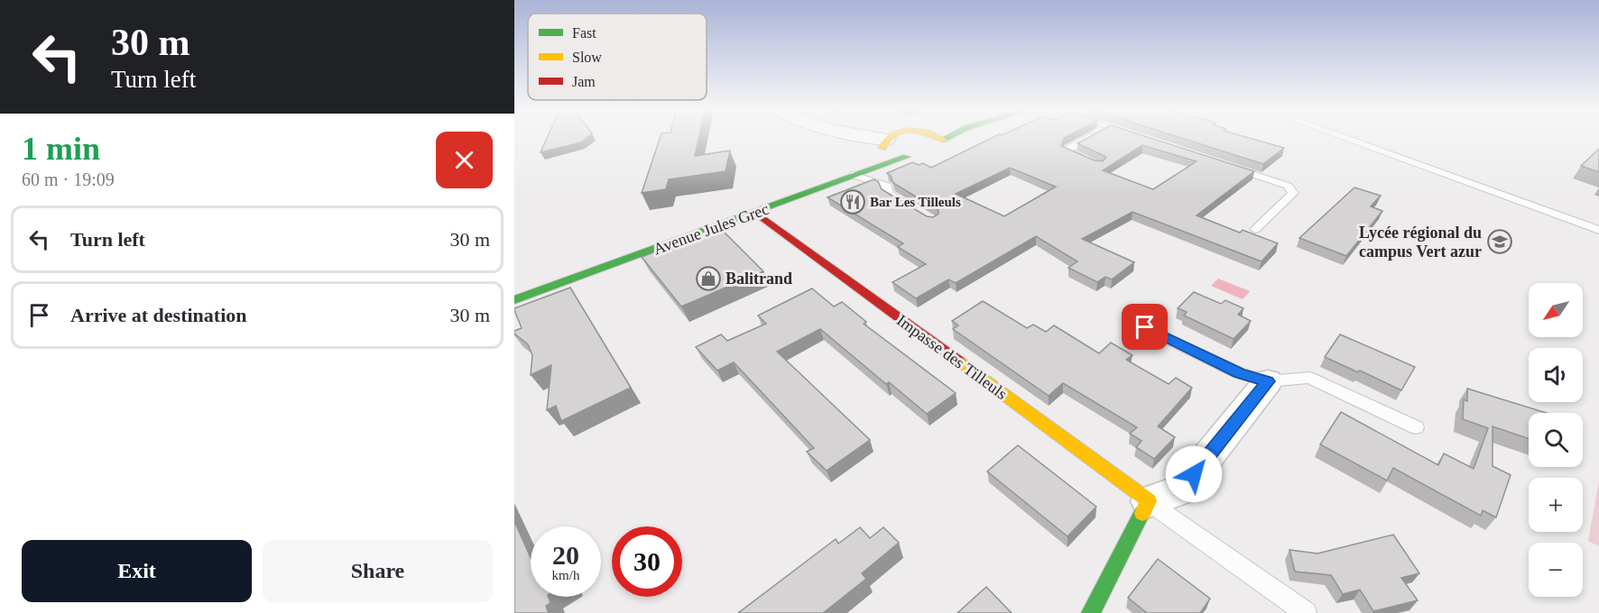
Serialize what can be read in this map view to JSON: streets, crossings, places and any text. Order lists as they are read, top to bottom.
{
  "streets": {
    "street": ["Avenue Jules Grec", "Impasse des Tilleuls"]
  },
  "crossings": [
    ["Avenue Jules Grec", "Impasse des Tilleuls"]
  ],
  "places": {
    "restaurant": ["Bar Les Tilleuls"],
    "school or university": ["Lycée régional du campus Vert azur"],
    "shop": ["Balitrand"]
  },
  "legend": ["Fast", "Slow", "Jam"],
  "north": "bottom left",
  "page": {
    "turn": ["30 m", "Turn left"],
    "heading": ["1 min", "60 m · 19:09"],
    "list": [
      {
        "name": "Turn left",
        "value": "30 m"
      },
      {
        "name": "Arrive at destination",
        "value": "30 m"
      }
    ],
    "map_buttons": ["+", "−"],
    "speed": "20 km/h",
    "limit": "30",
    "buttons": ["Exit", "Share"]
  }
}
